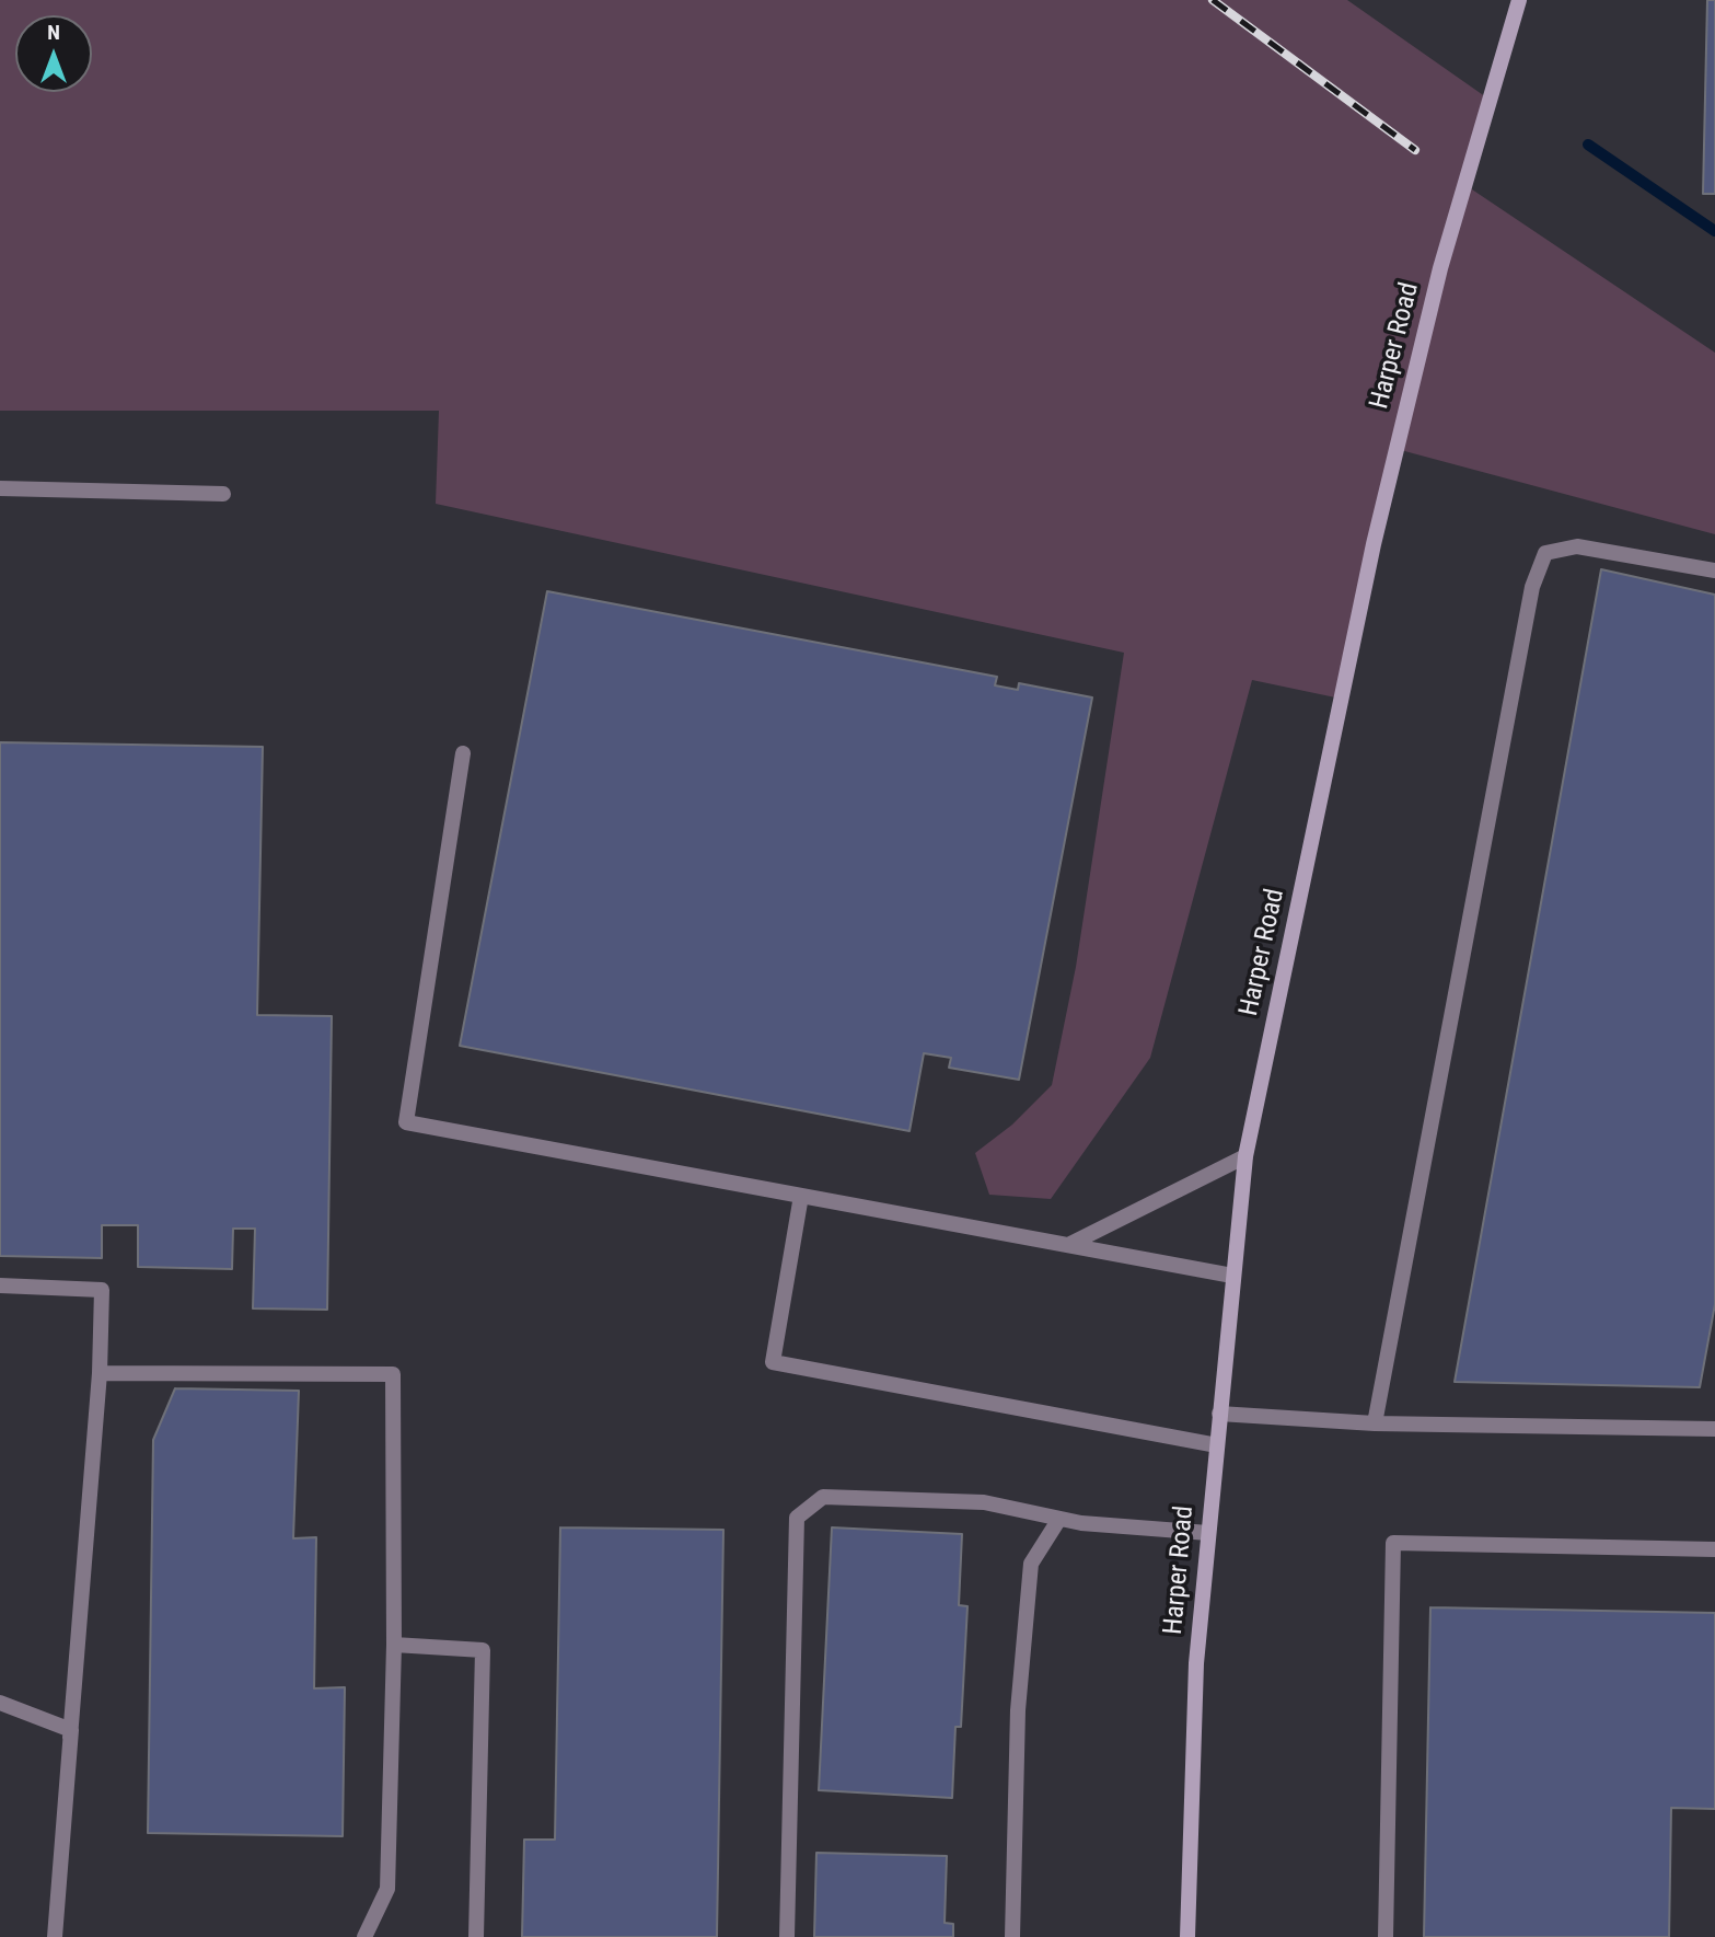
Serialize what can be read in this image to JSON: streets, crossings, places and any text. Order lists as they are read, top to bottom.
{
  "streets": {
    "street": ["Harper Road"]
  },
  "north": "top"
}
